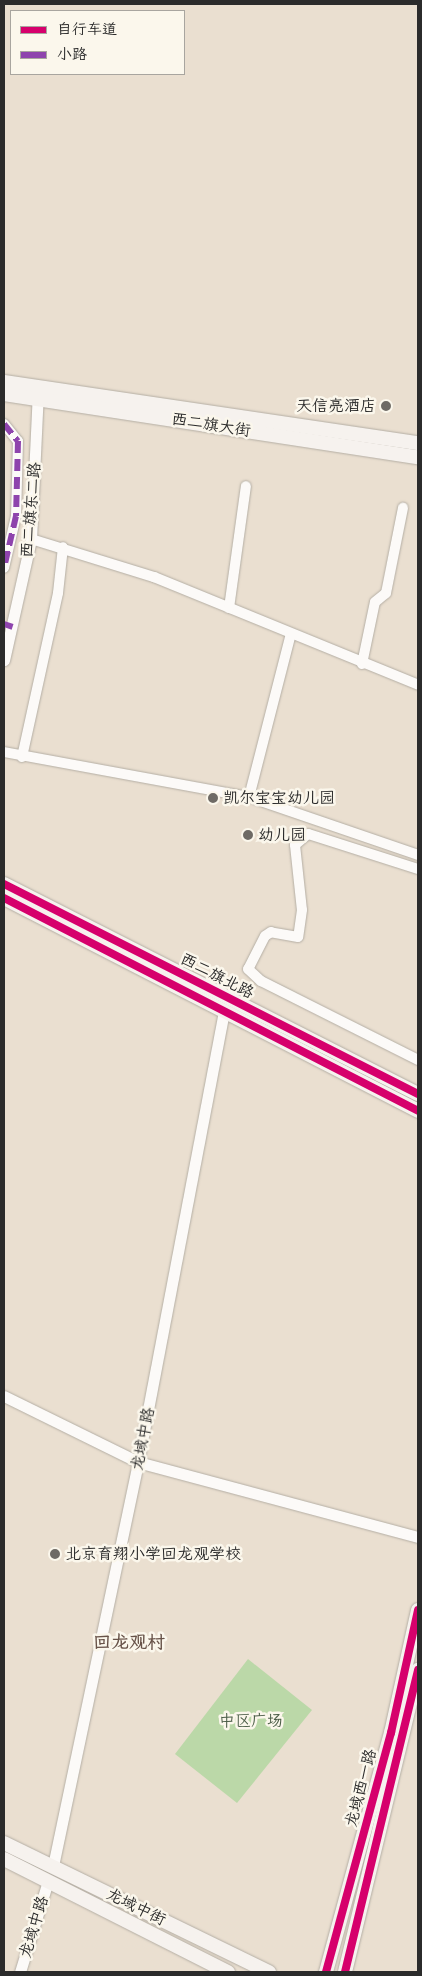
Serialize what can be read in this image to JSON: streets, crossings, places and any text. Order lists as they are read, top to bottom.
{
  "streets": {
    "main road": [
      "西二旗大街",
      "西二旗北路",
      "龙域西一路",
      "龙域中街"
    ],
    "street": ["西二旗东二路", "龙域中路"]
  },
  "crossings": [
    ["西二旗大街", "西二旗东二路"],
    ["西二旗北路", "龙域中路"],
    ["龙域中路", "龙域中街"]
  ],
  "districts": ["回龙观村"],
  "parks": ["中区广场"],
  "places": [
    "天信亮酒店",
    "凯尔宝宝幼儿园",
    "幼儿园",
    "北京育翔小学回龙观学校"
  ],
  "legend": ["自行车道", "小路"]
}
